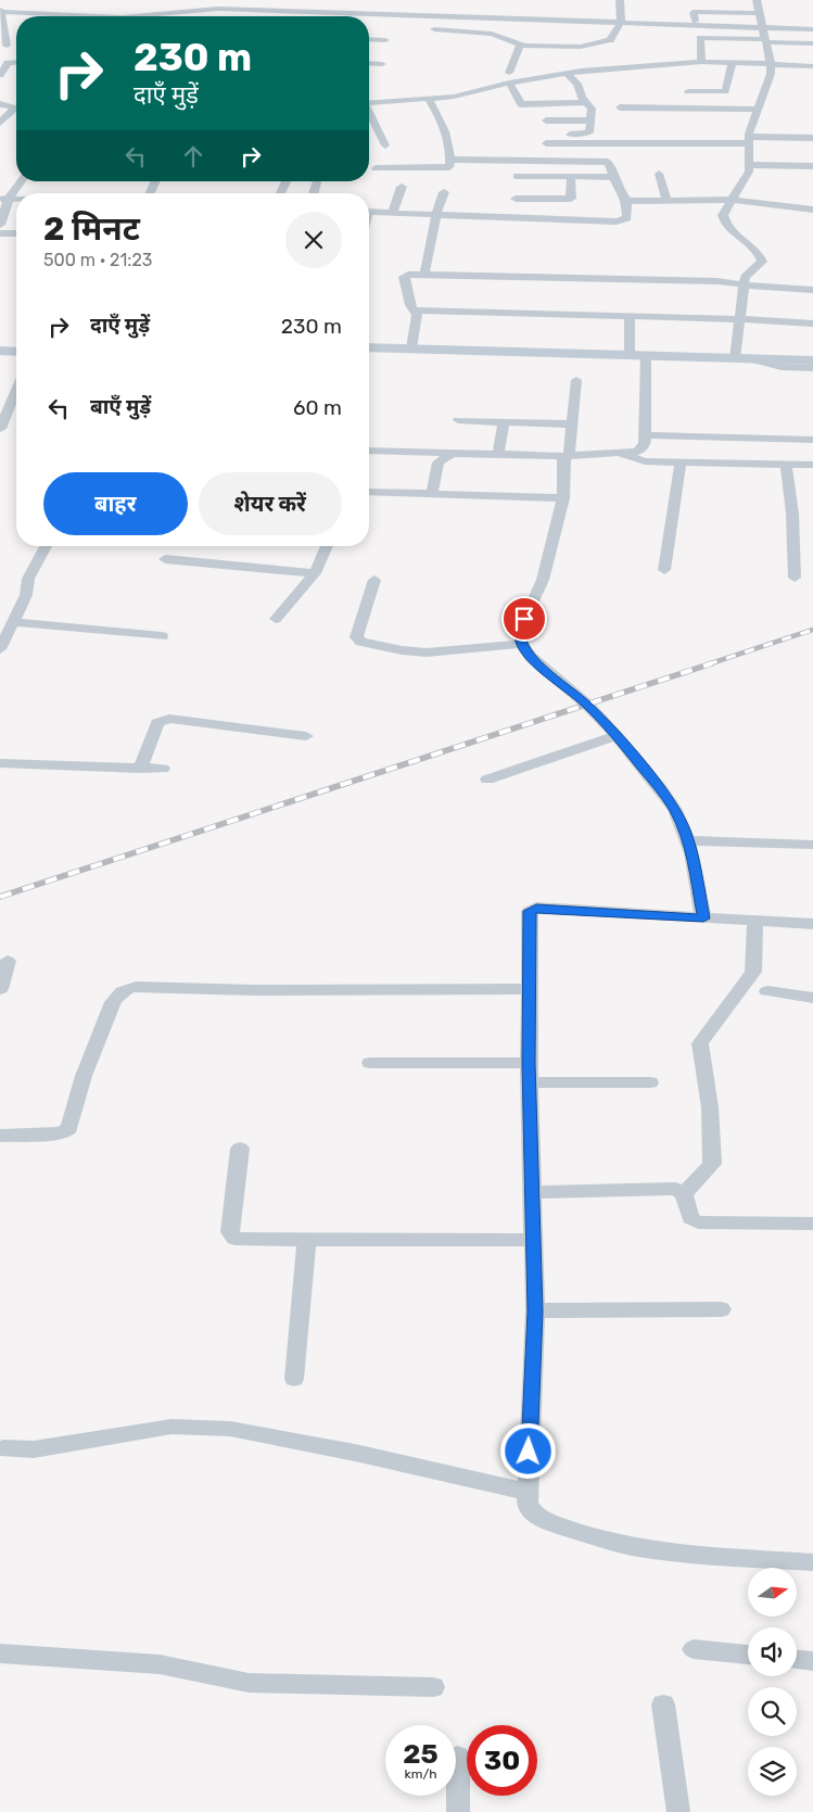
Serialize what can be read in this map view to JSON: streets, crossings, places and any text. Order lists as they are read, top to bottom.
{
  "north": "right",
  "page": {
    "turn": ["230 m", "दाएँ मुड़ें"],
    "heading": ["2 मिनट", "500 m · 21:23"],
    "list": [
      {
        "name": "दाएँ मुड़ें",
        "value": "230 m"
      },
      {
        "name": "बाएँ मुड़ें",
        "value": "60 m"
      }
    ],
    "buttons": ["बाहर", "शेयर करें"],
    "speed": "25 km/h",
    "limit": "30"
  }
}
